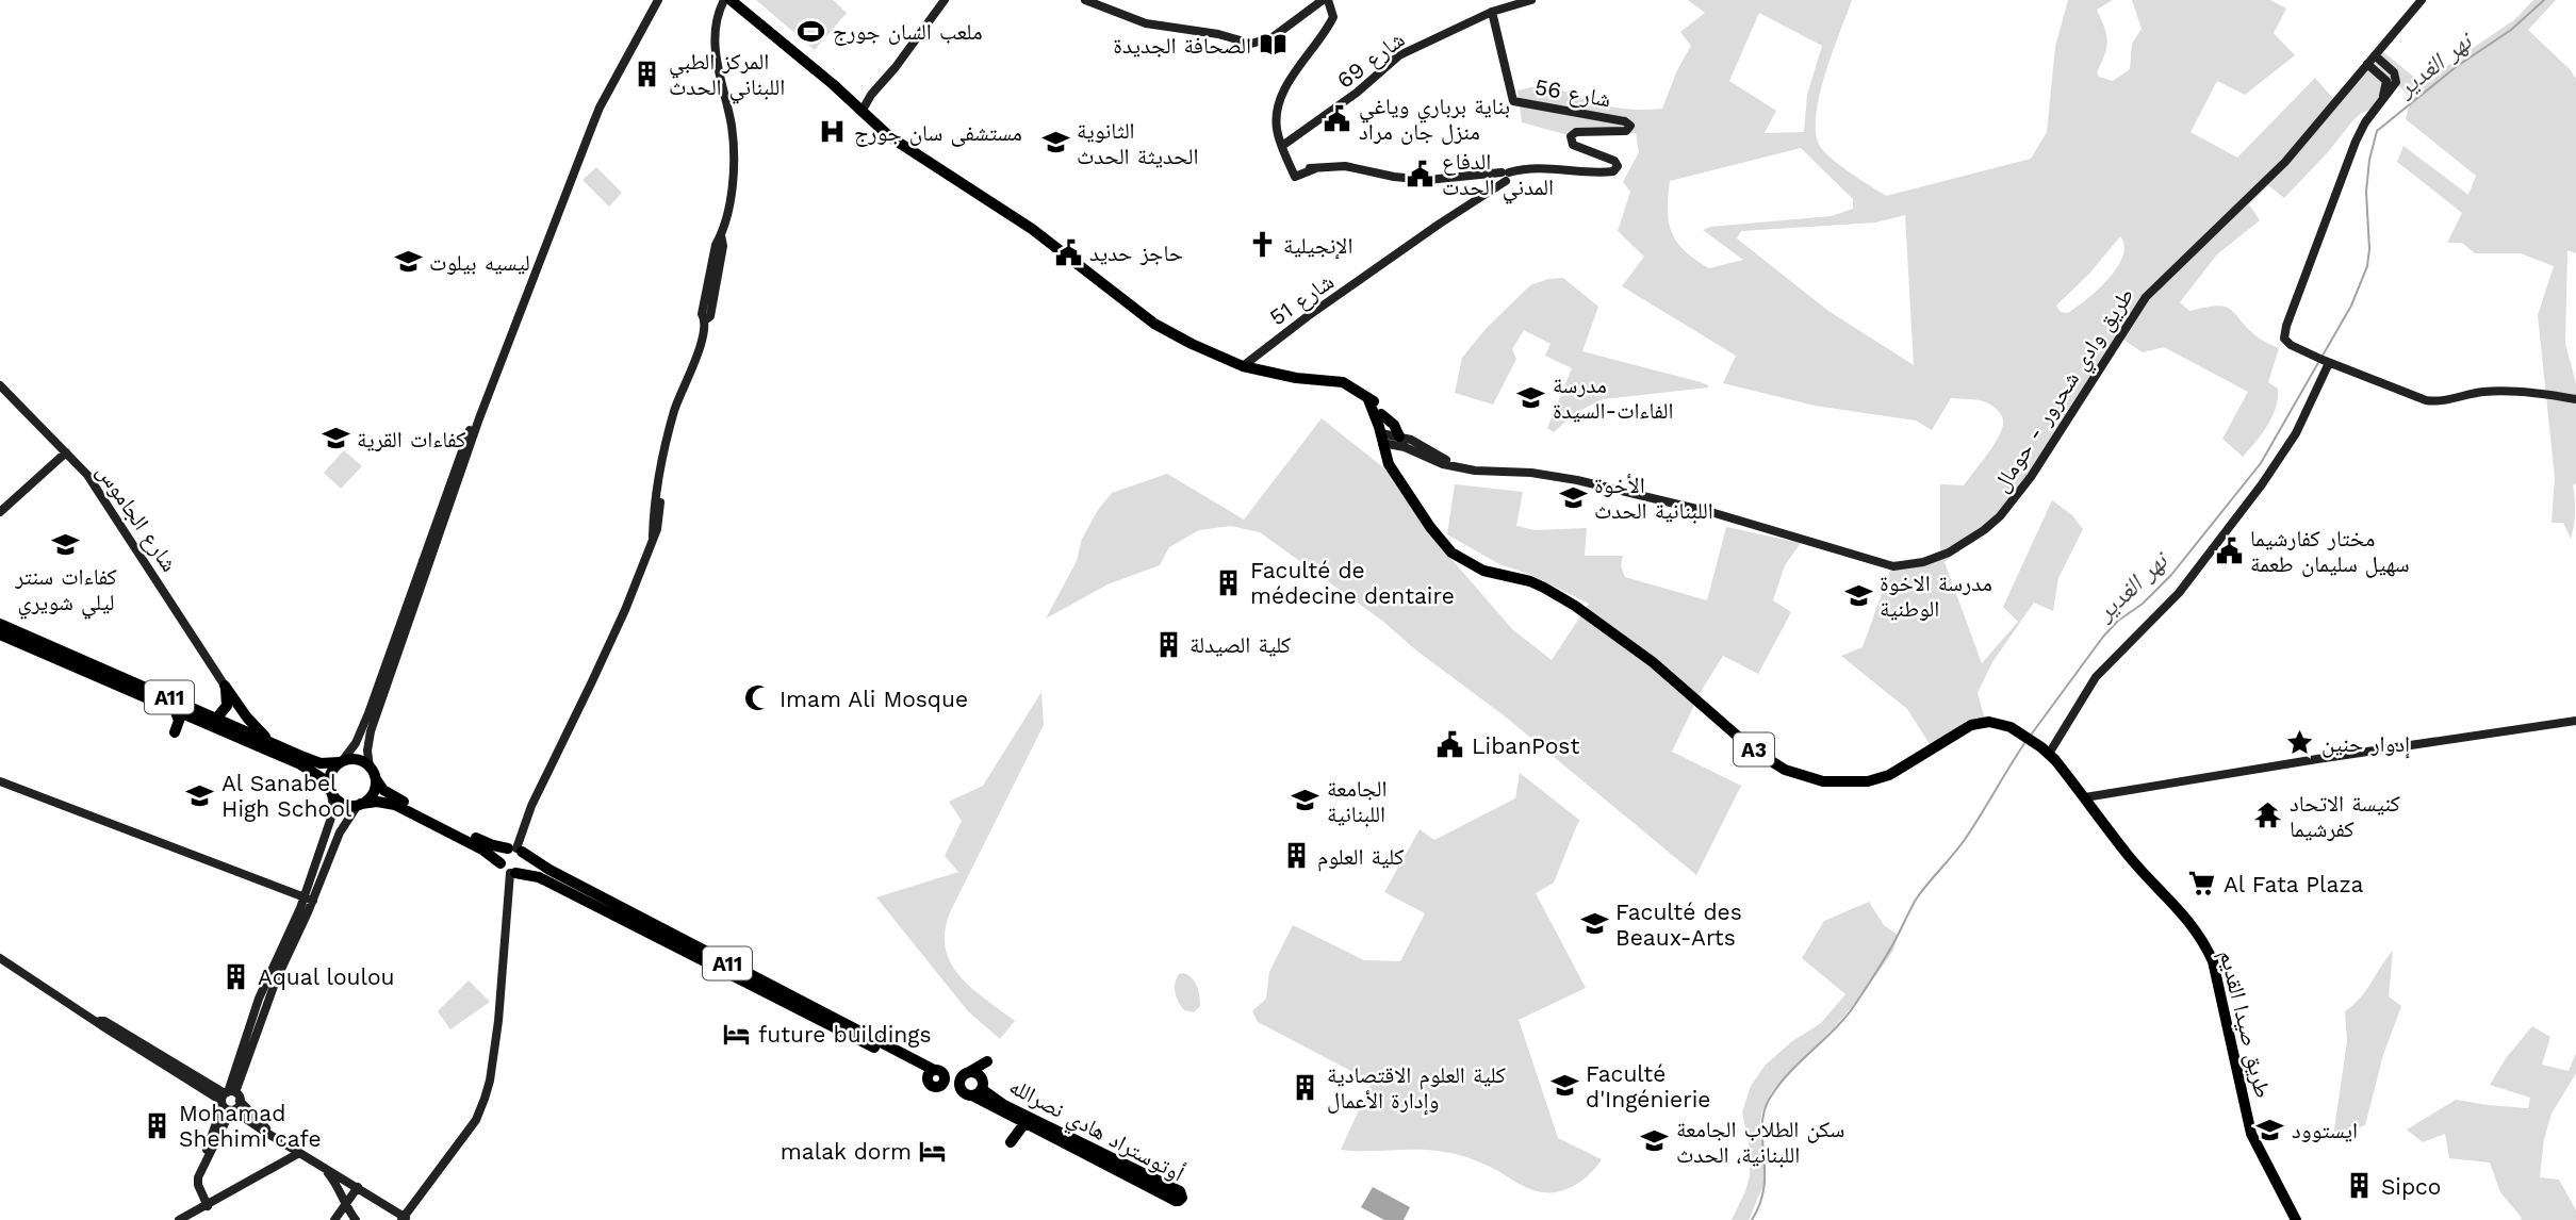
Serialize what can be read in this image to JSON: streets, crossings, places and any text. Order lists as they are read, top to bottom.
{
  "streets": {
    "highway": [
      "A11",
      "A3",
      "طريق صيدا القديم",
      "أوتوستراد هادي نصرالله"
    ],
    "street": [
      "شارع 69",
      "شارع 56",
      "شارع 51",
      "طريق وادي شحرور - حومال",
      "شارع الجاموس"
    ]
  },
  "crossings": [
    ["شارع 69", "شارع 56"],
    ["شارع 56", "شارع 51"],
    ["طريق وادي شحرور - حومال", "A3"],
    ["A11", "أوتوستراد هادي نصرالله"],
    ["A3", "طريق صيدا القديم"]
  ],
  "water": ["نهر الغدير"],
  "places": {
    "sports": ["ملعب السان جورج"],
    "library": ["الصحافة الجديدة"],
    "building": [
      "المركز الطبي اللبناني الحدث",
      "Faculté de médecine dentaire",
      "كلية الصيدلة",
      "كلية العلوم",
      "Aqual loulou",
      "كلية العلوم الاقتصادية وإدارة الأعمال",
      "Mohamad Shehimi cafe",
      "Sipco"
    ],
    "public building": [
      "بناية برباري وياغي منزل جان مراد",
      "الدفاع المدني الحدت",
      "حاجز حديد",
      "مختار كفارشيما سهيل سليمان طعمة",
      "LibanPost"
    ],
    "hospital": ["مستشفى سان جورج"],
    "school or university": [
      "الثانوية الحديثة الحدث",
      "ليسيه بيلوت",
      "مدرسة الفاءات-السيدة",
      "كفاءات القرية",
      "الأخوة اللبنانية الحدث",
      "كفاءات سنتر ليلي شويري",
      "مدرسة الاخوة الوطنية",
      "Al Sanabel High School",
      "الجامعة اللبنانية",
      "Faculté des Beaux-Arts",
      "Faculté d'Ingénierie",
      "ايستوود",
      "سكن الطلاب الجامعة اللبنانية، الحدث"
    ],
    "church": ["الإنجيلية"],
    "mosque": ["Imam Ali Mosque"],
    "place": ["إدوار حنين"],
    "temple": ["كنيسة الاتحاد كفرشيما"],
    "supermarket": ["Al Fata Plaza"],
    "hotel": ["future buildings", "malak dorm"]
  }
}
